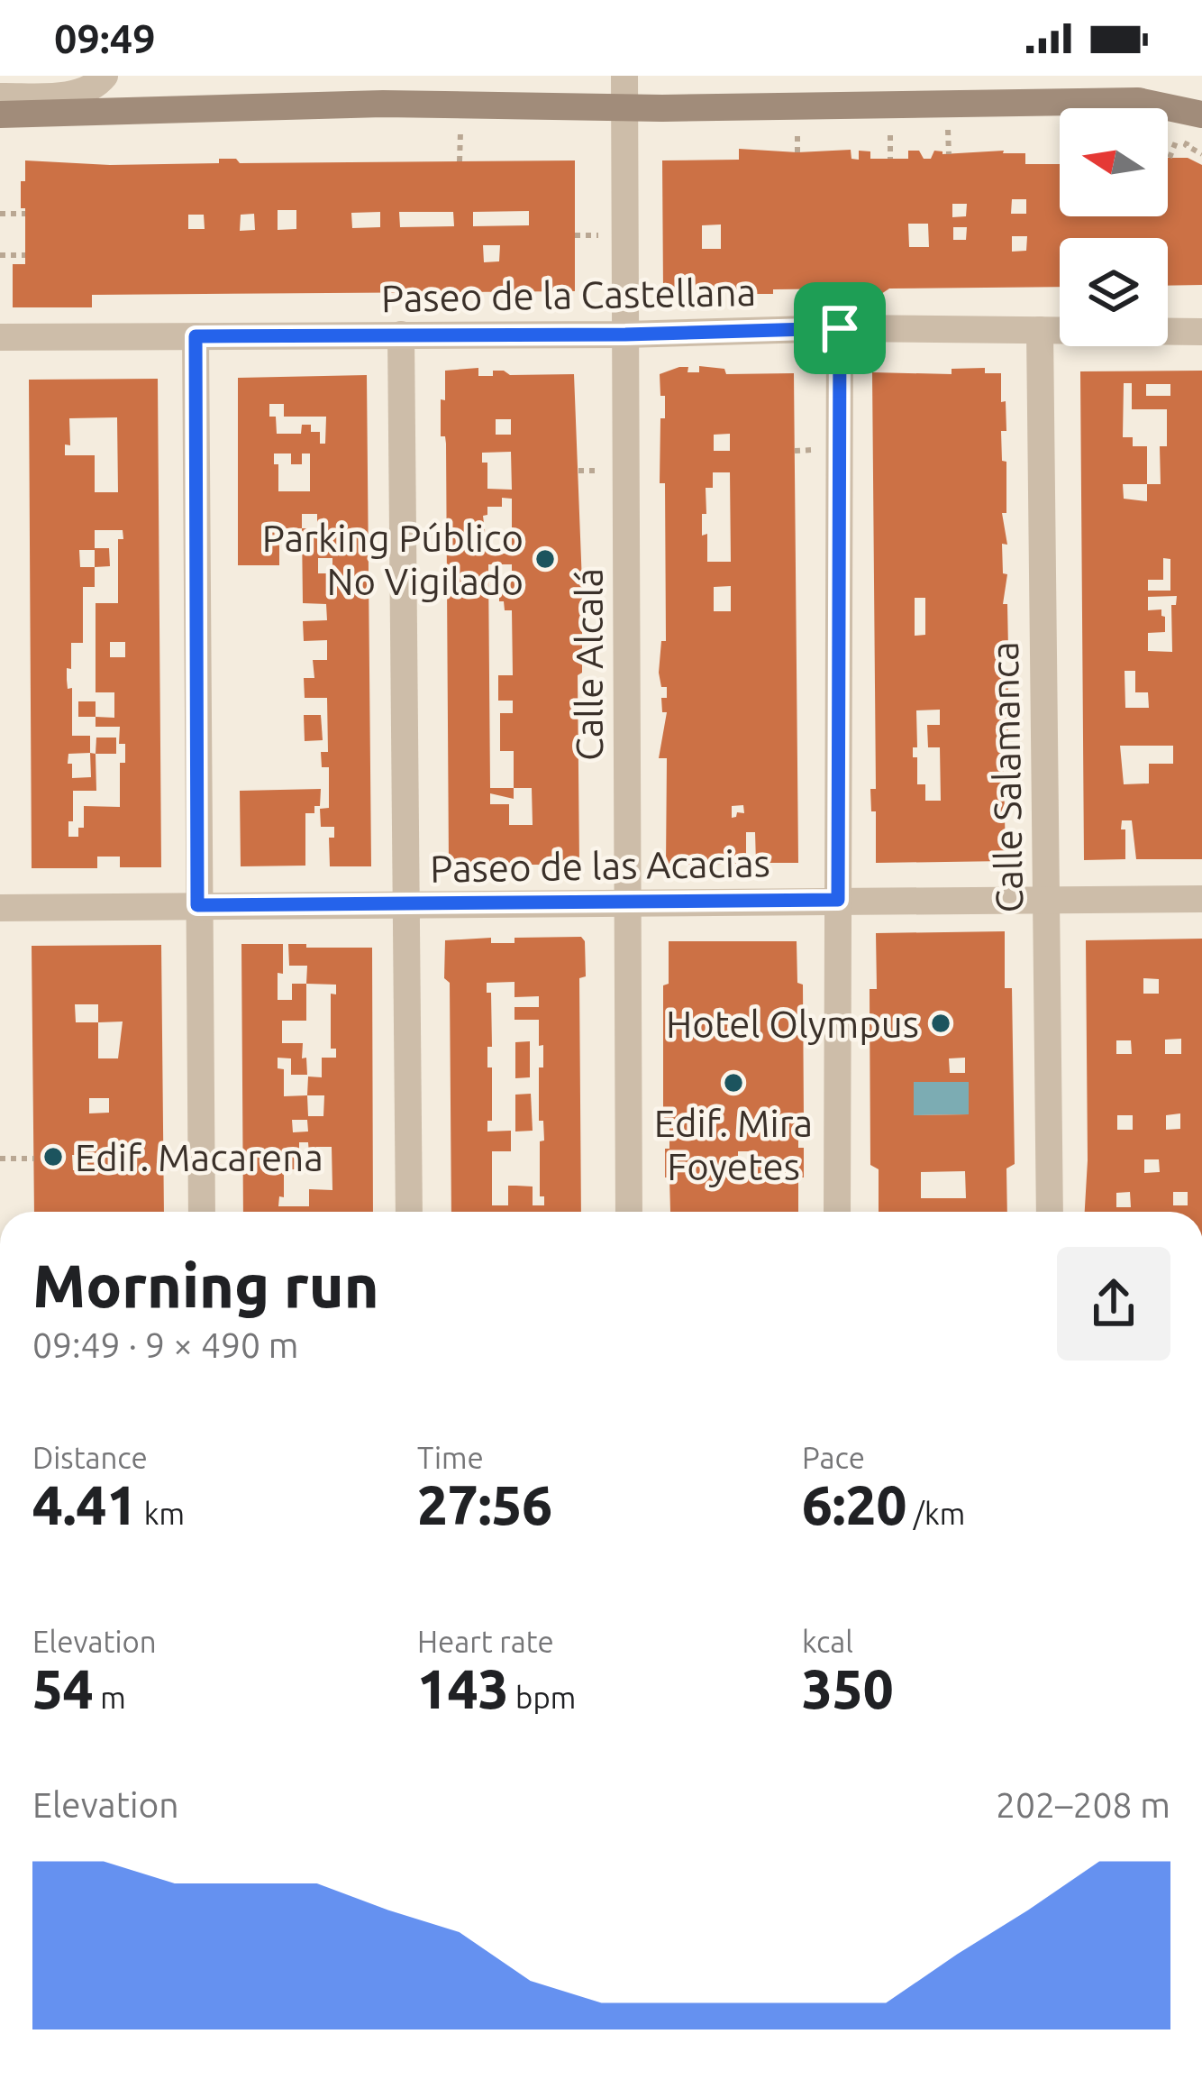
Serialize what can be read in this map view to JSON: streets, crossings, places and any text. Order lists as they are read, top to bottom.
{
  "streets": {
    "street": [
      "Paseo de la Castellana",
      "Calle Alcalá",
      "Calle Salamanca",
      "Paseo de las Acacias"
    ]
  },
  "crossings": [
    ["Paseo de la Castellana", "Calle Alcalá"],
    ["Paseo de la Castellana", "Calle Salamanca"],
    ["Calle Alcalá", "Paseo de las Acacias"],
    ["Calle Salamanca", "Paseo de las Acacias"]
  ],
  "places": [
    "Parking Público No Vigilado",
    "Hotel Olympus",
    "Edif. Mira Foyetes",
    "Edif. Macarena"
  ],
  "north": "left",
  "page": {
    "status": "09:49",
    "heading": ["Morning run", "09:49 · 9 × 490 m"],
    "stats": [
      ["Distance", "4.41 km"],
      ["Time", "27:56"],
      ["Pace", "6:20 /km"],
      ["Elevation", "54 m"],
      ["Heart rate", "143 bpm"],
      ["kcal", "350"]
    ],
    "chart": ["Elevation", "202–208 m"]
  }
}
